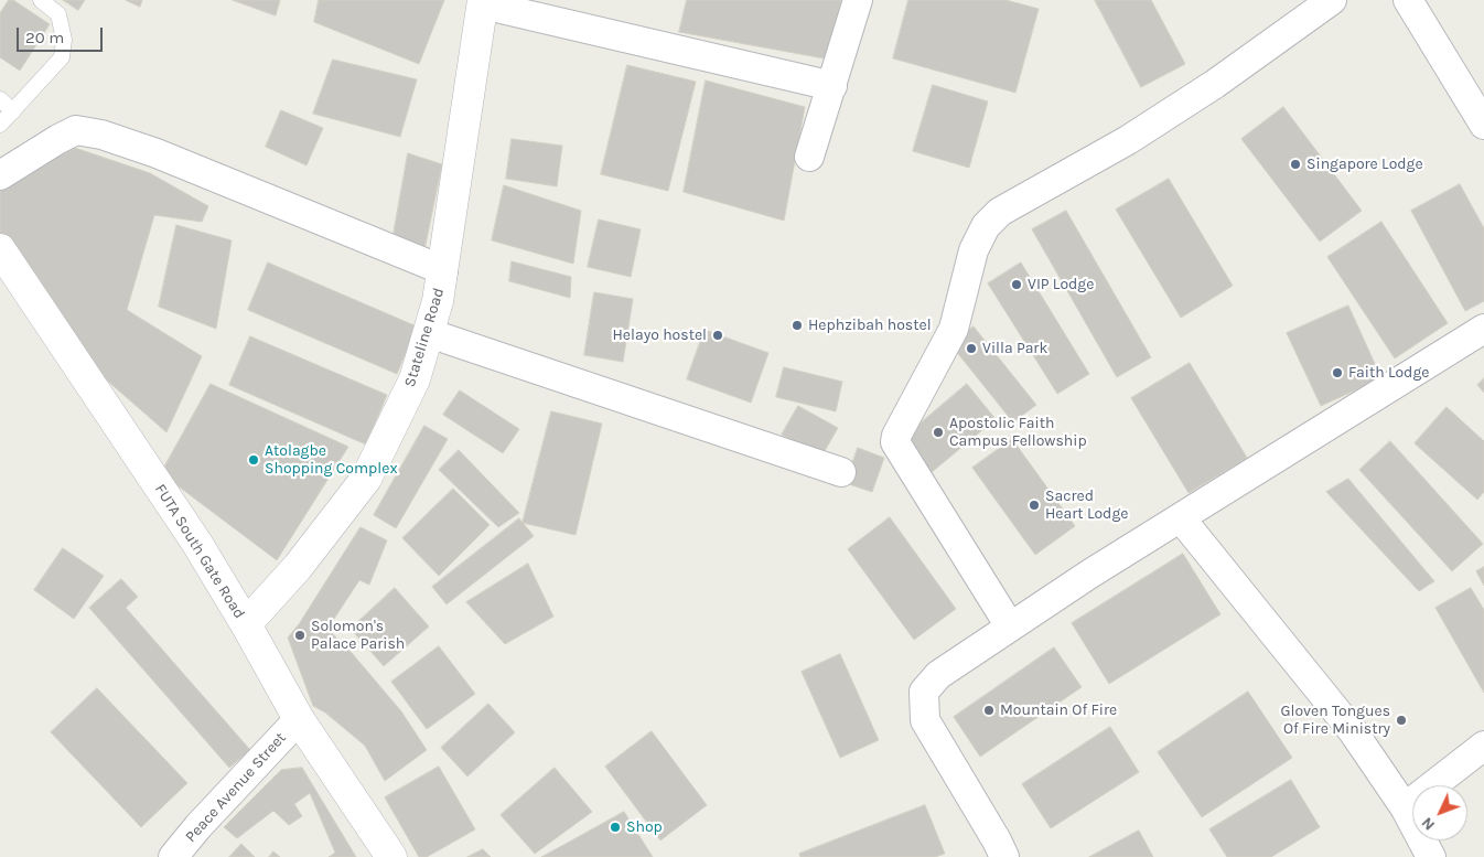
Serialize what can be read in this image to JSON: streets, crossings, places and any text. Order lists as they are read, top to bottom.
{
  "streets": {
    "main road": ["Stateline Road", "FUTA South Gate Road"],
    "street": ["Peace Avenue Street"]
  },
  "crossings": [
    ["Stateline Road", "FUTA South Gate Road"],
    ["FUTA South Gate Road", "Peace Avenue Street"]
  ],
  "places": [
    "Singapore Lodge",
    "VIP Lodge",
    "Hephzibah hostel",
    "Helayo hostel",
    "Villa Park",
    "Faith Lodge",
    "Apostolic Faith Campus Fellowship",
    "Atolagbe Shopping Complex",
    "Sacred Heart Lodge",
    "Solomon's Palace Parish",
    "Mountain Of Fire",
    "Gloven Tongues Of Fire Ministry",
    "Shop"
  ],
  "scale_bar": "20 m",
  "north": "bottom left"
}
